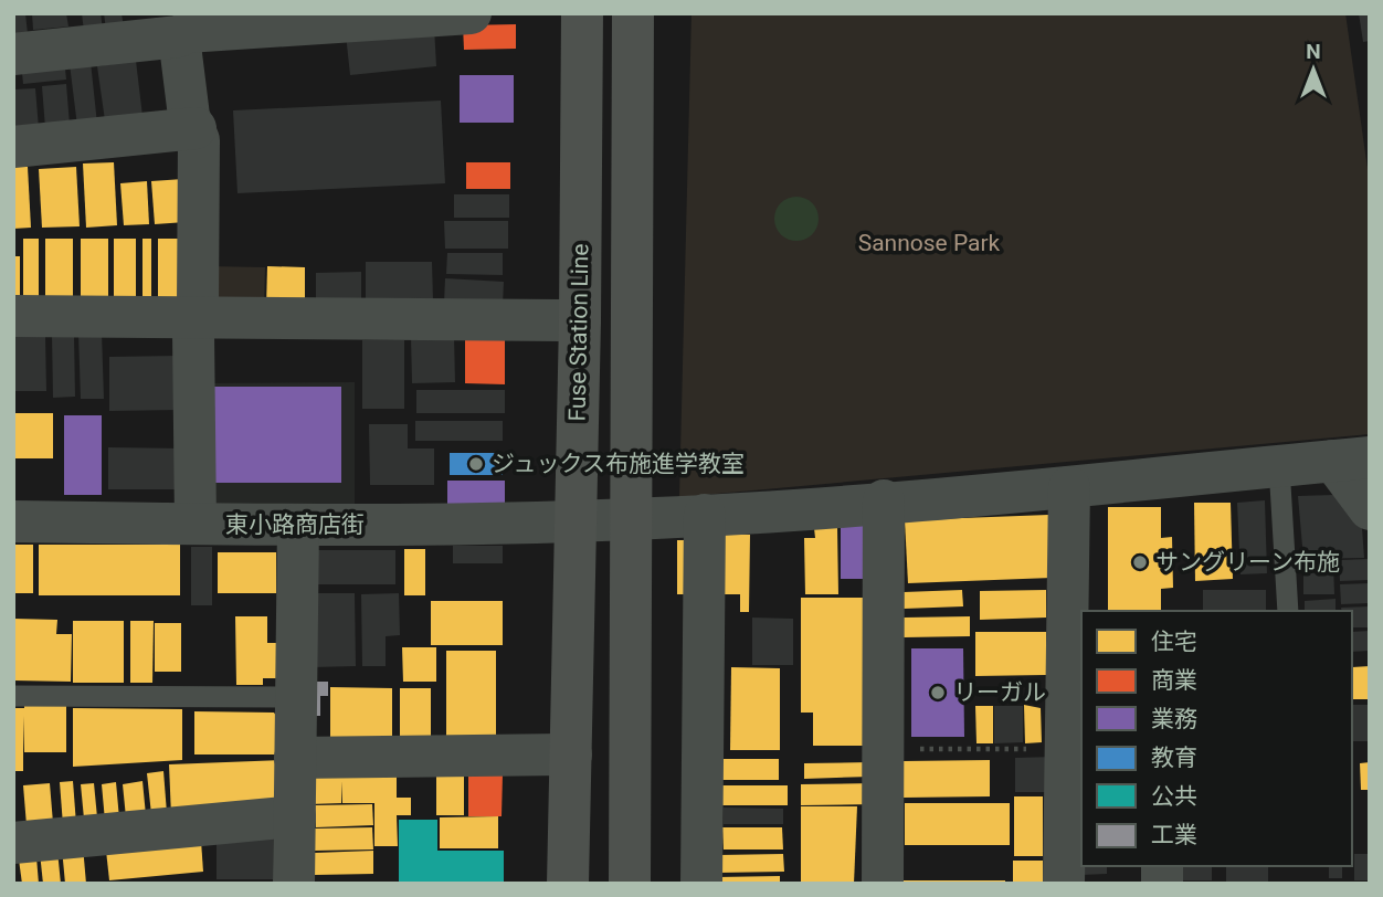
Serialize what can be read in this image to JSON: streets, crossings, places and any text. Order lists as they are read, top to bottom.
{
  "streets": {
    "main road": ["Fuse Station Line"],
    "street": ["東小路商店街"]
  },
  "crossings": [
    ["Fuse Station Line", "東小路商店街"]
  ],
  "parks": ["Sannose Park"],
  "places": ["ジュックス布施進学教室", "サングリーン布施", "リーガル"],
  "legend": [
    "住宅",
    "商業",
    "業務",
    "教育",
    "公共",
    "工業"
  ],
  "north": "top"
}
